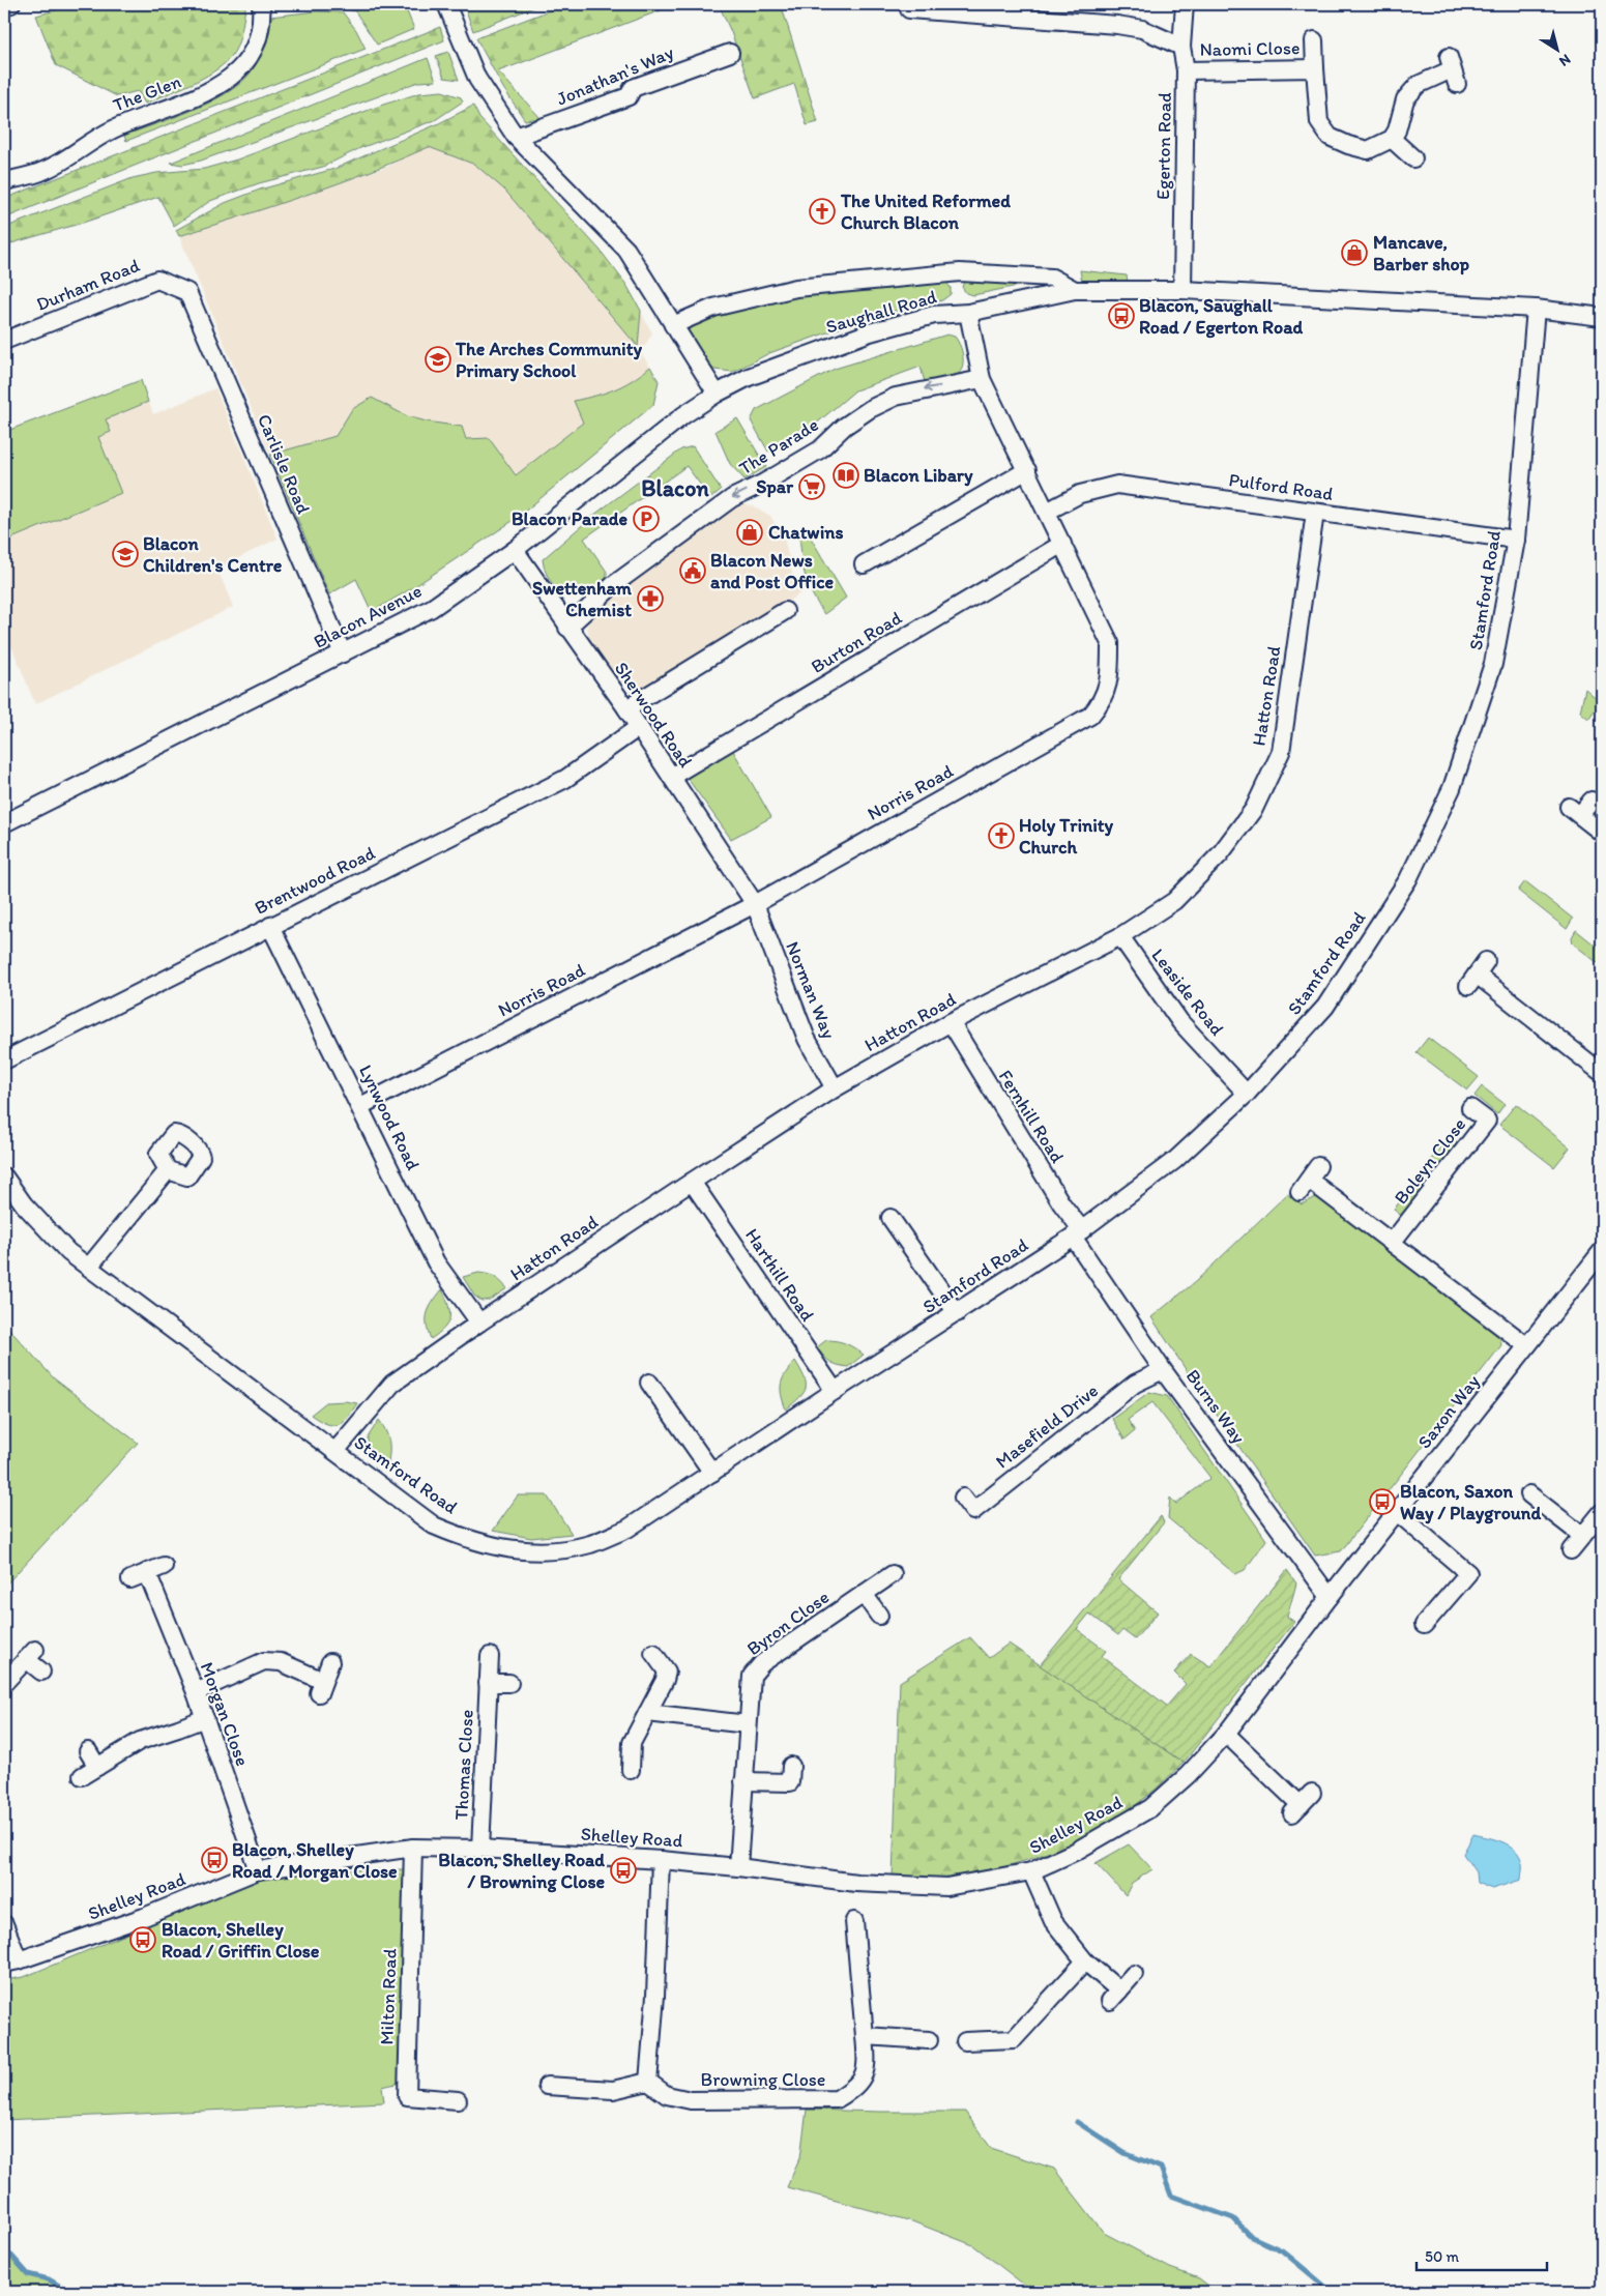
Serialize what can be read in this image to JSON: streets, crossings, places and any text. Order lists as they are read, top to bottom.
{
  "streets": {
    "street": [
      "Naomi Close",
      "Jonathan's Way",
      "The Glen",
      "Egerton Road",
      "Durham Road",
      "Saughall Road",
      "The Parade",
      "Carlisle Road",
      "Pulford Road",
      "Stamford Road",
      "Blacon Avenue",
      "Burton Road",
      "Hatton Road",
      "Sherwood Road",
      "Norris Road",
      "Brentwood Road",
      "Norman Way",
      "Leaside Road",
      "Fernhill Road",
      "Lynwood Road",
      "Boleyn Close",
      "Harthill Road",
      "Burns Way",
      "Saxon Way",
      "Masefield Drive",
      "Byron Close",
      "Morgan Close",
      "Thomas Close",
      "Shelley Road",
      "Milton Road",
      "Browning Close"
    ]
  },
  "crossings": [
    ["Naomi Close", "Egerton Road"],
    ["Egerton Road", "Saughall Road"],
    ["Durham Road", "Carlisle Road"],
    ["Saughall Road", "Stamford Road"],
    ["Saughall Road", "Blacon Avenue"],
    ["Saughall Road", "Norris Road"],
    ["The Parade", "Sherwood Road"],
    ["The Parade", "Norris Road"],
    ["Carlisle Road", "Blacon Avenue"],
    ["Pulford Road", "Stamford Road"],
    ["Pulford Road", "Hatton Road"],
    ["Pulford Road", "Norris Road"],
    ["Stamford Road", "Hatton Road"],
    ["Stamford Road", "Leaside Road"],
    ["Stamford Road", "Fernhill Road"],
    ["Stamford Road", "Harthill Road"],
    ["Stamford Road", "Burns Way"],
    ["Blacon Avenue", "Sherwood Road"],
    ["Burton Road", "Sherwood Road"],
    ["Burton Road", "Norris Road"],
    ["Hatton Road", "Norman Way"],
    ["Hatton Road", "Leaside Road"],
    ["Hatton Road", "Fernhill Road"],
    ["Hatton Road", "Lynwood Road"],
    ["Hatton Road", "Harthill Road"],
    ["Sherwood Road", "Norris Road"],
    ["Sherwood Road", "Brentwood Road"],
    ["Sherwood Road", "Norman Way"],
    ["Norris Road", "Norman Way"],
    ["Norris Road", "Lynwood Road"],
    ["Brentwood Road", "Lynwood Road"],
    ["Fernhill Road", "Burns Way"],
    ["Burns Way", "Saxon Way"],
    ["Burns Way", "Masefield Drive"],
    ["Burns Way", "Shelley Road"],
    ["Saxon Way", "Shelley Road"],
    ["Byron Close", "Shelley Road"],
    ["Morgan Close", "Shelley Road"],
    ["Thomas Close", "Shelley Road"],
    ["Shelley Road", "Milton Road"]
  ],
  "districts": ["Blacon"],
  "places": {
    "church": ["The United Reformed Church Blacon", "Holy Trinity Church"],
    "shop": ["Mancave, Barber shop", "Chatwins"],
    "bus stop": [
      "Blacon, Saughall Road / Egerton Road",
      "Blacon, Saxon Way / Playground",
      "Blacon, Shelley Road / Morgan Close",
      "Blacon, Shelley Road / Browning Close",
      "Blacon, Shelley Road / Griffin Close"
    ],
    "school or university": ["The Arches Community Primary School", "Blacon Children's Centre"],
    "library": ["Blacon Libary"],
    "supermarket": ["Spar"],
    "parking": ["Blacon Parade"],
    "public building": ["Blacon News and Post Office"],
    "pharmacy": ["Swettenham Chemist"]
  },
  "scale_bar": "50 m",
  "north": "bottom right"
}
